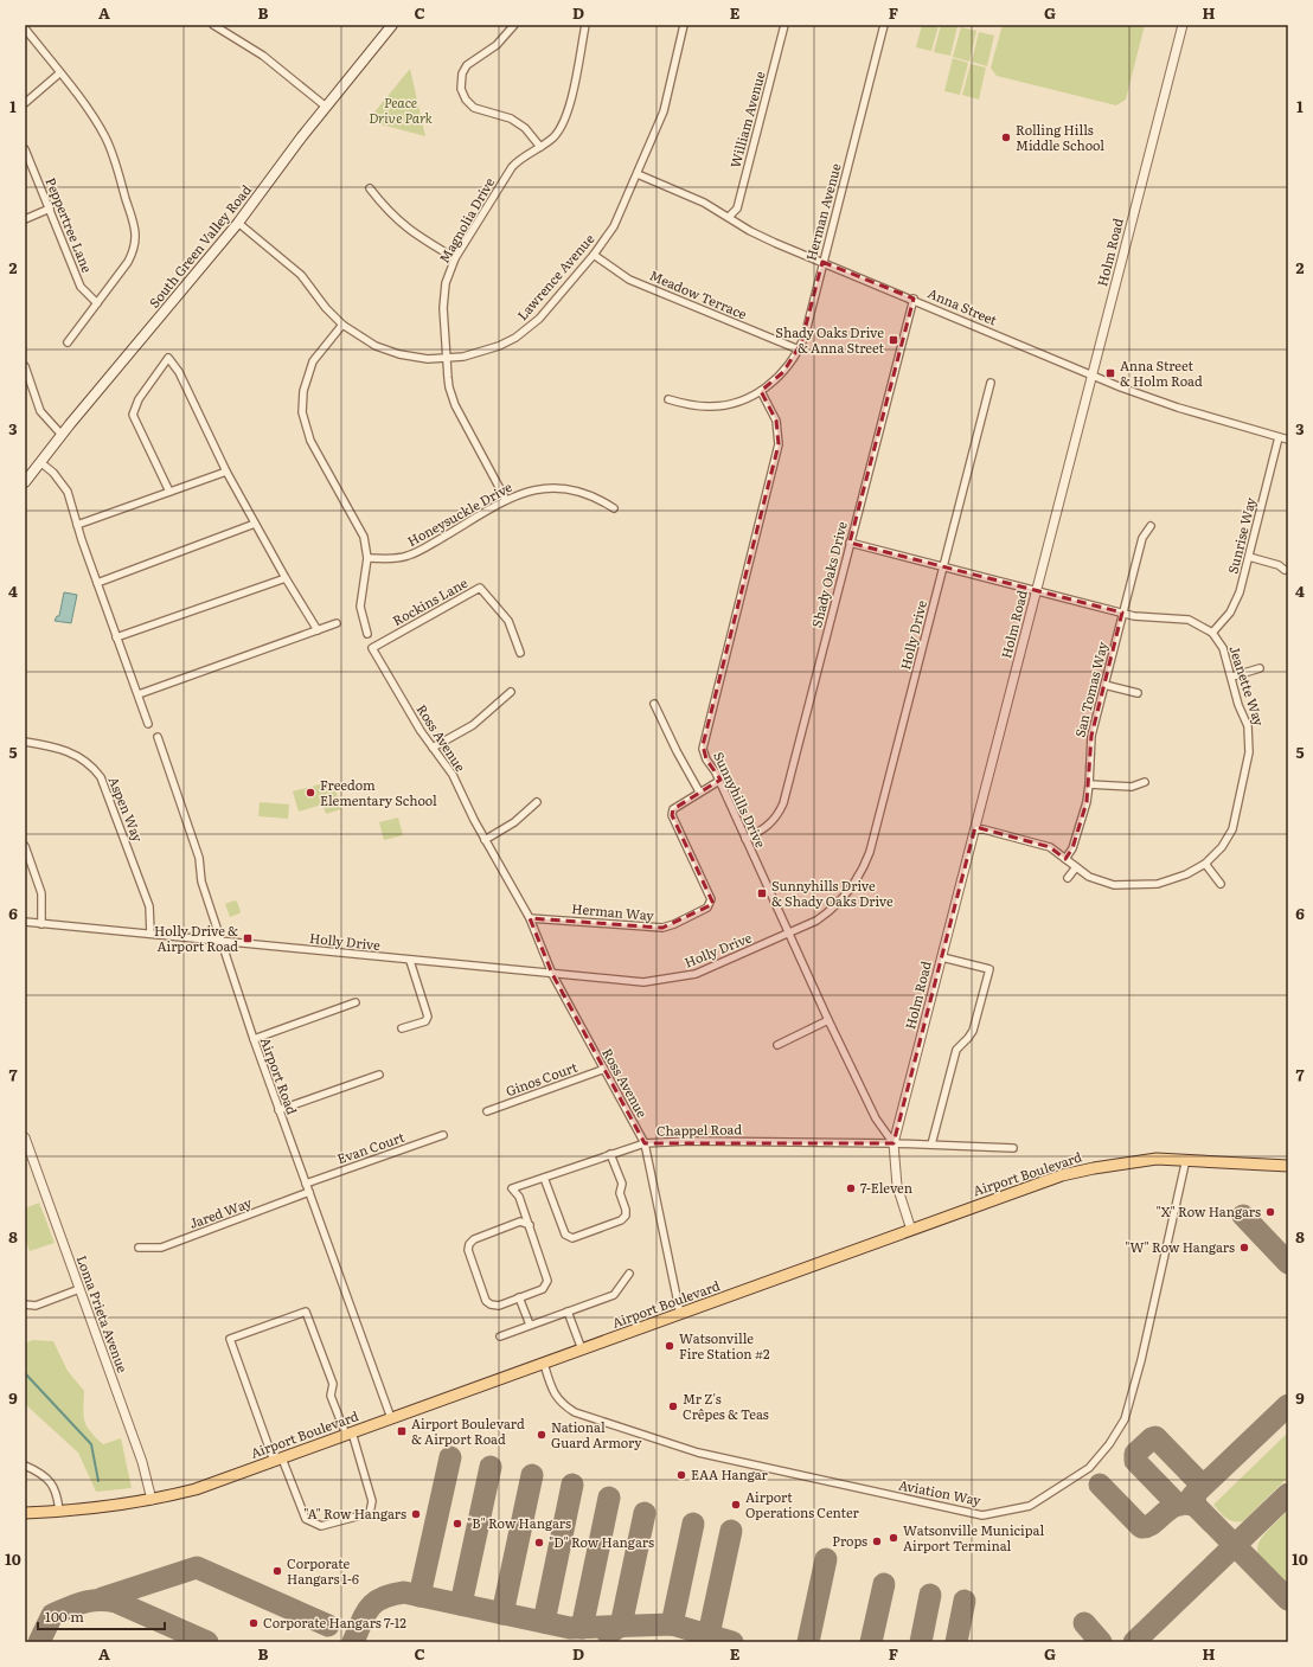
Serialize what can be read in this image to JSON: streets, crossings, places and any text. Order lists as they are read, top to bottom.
{
  "streets": {
    "main road": ["South Green Valley Road", "Airport Boulevard"],
    "street": [
      "William Avenue",
      "Herman Avenue",
      "Magnolia Drive",
      "Peppertree Lane",
      "Holm Road",
      "Lawrence Avenue",
      "Meadow Terrace",
      "Anna Street",
      "Honeysuckle Drive",
      "Sunrise Way",
      "Shady Oaks Drive",
      "Rockins Lane",
      "Holly Drive",
      "Jeanette Way",
      "San Tomas Way",
      "Ross Avenue",
      "Sunnyhills Drive",
      "Aspen Way",
      "Herman Way",
      "Airport Road",
      "Ginos Court",
      "Chappel Road",
      "Evan Court",
      "Jared Way",
      "Loma Prieta Avenue",
      "Aviation Way"
    ]
  },
  "crossings": [
    ["William Avenue", "Anna Street"],
    ["Herman Avenue", "Meadow Terrace"],
    ["Herman Avenue", "Anna Street"],
    ["Herman Avenue", "Sunnyhills Drive"],
    ["Magnolia Drive", "Lawrence Avenue"],
    ["Magnolia Drive", "Honeysuckle Drive"],
    ["South Green Valley Road", "Lawrence Avenue"],
    ["Holm Road", "Anna Street"],
    ["Holm Road", "Jeanette Way"],
    ["Holm Road", "Sunnyhills Drive"],
    ["Holm Road", "Chappel Road"],
    ["Holm Road", "Airport Boulevard"],
    ["Lawrence Avenue", "Meadow Terrace"],
    ["Lawrence Avenue", "Anna Street"],
    ["Anna Street", "Sunrise Way"],
    ["Anna Street", "Shady Oaks Drive"],
    ["Sunrise Way", "Jeanette Way"],
    ["Shady Oaks Drive", "Jeanette Way"],
    ["Shady Oaks Drive", "Sunnyhills Drive"],
    ["Rockins Lane", "Ross Avenue"],
    ["Holly Drive", "Jeanette Way"],
    ["Holly Drive", "Ross Avenue"],
    ["Holly Drive", "Sunnyhills Drive"],
    ["Holly Drive", "Aspen Way"],
    ["Holly Drive", "Airport Road"],
    ["Jeanette Way", "San Tomas Way"],
    ["Ross Avenue", "Herman Way"],
    ["Ross Avenue", "Ginos Court"],
    ["Ross Avenue", "Chappel Road"],
    ["Ross Avenue", "Airport Boulevard"],
    ["Sunnyhills Drive", "Herman Way"],
    ["Sunnyhills Drive", "Chappel Road"],
    ["Airport Road", "Evan Court"],
    ["Airport Road", "Airport Boulevard"],
    ["Airport Road", "Jared Way"],
    ["Airport Boulevard", "Loma Prieta Avenue"],
    ["Airport Boulevard", "Aviation Way"]
  ],
  "parks": ["Peace Drive Park"],
  "places": {
    "other": [
      "Rolling Hills Middle School",
      "Freedom Elementary School",
      "7-Eleven",
      "\"X\" Row Hangars",
      "\"W\" Row Hangars",
      "Watsonville Fire Station #2",
      "Mr Z's Crêpes & Teas",
      "National Guard Armory",
      "EAA Hangar",
      "Airport Operations Center",
      "\"A\" Row Hangars",
      "\"B\" Row Hangars",
      "Watsonville Municipal Airport Terminal",
      "Props",
      "\"D\" Row Hangars",
      "Corporate Hangars 1-6",
      "Corporate Hangars 7-12"
    ],
    "transit": [
      "Shady Oaks Drive & Anna Street",
      "Anna Street & Holm Road",
      "Sunnyhills Drive & Shady Oaks Drive",
      "Holly Drive & Airport Road",
      "Airport Boulevard & Airport Road"
    ]
  },
  "scale_bar": "100 m",
  "grid": {
    "columns": [
      "A",
      "B",
      "C",
      "D",
      "E",
      "F",
      "G",
      "H"
    ],
    "rows": [
      "1",
      "2",
      "3",
      "4",
      "5",
      "6",
      "7",
      "8",
      "9",
      "10"
    ]
  }
}
